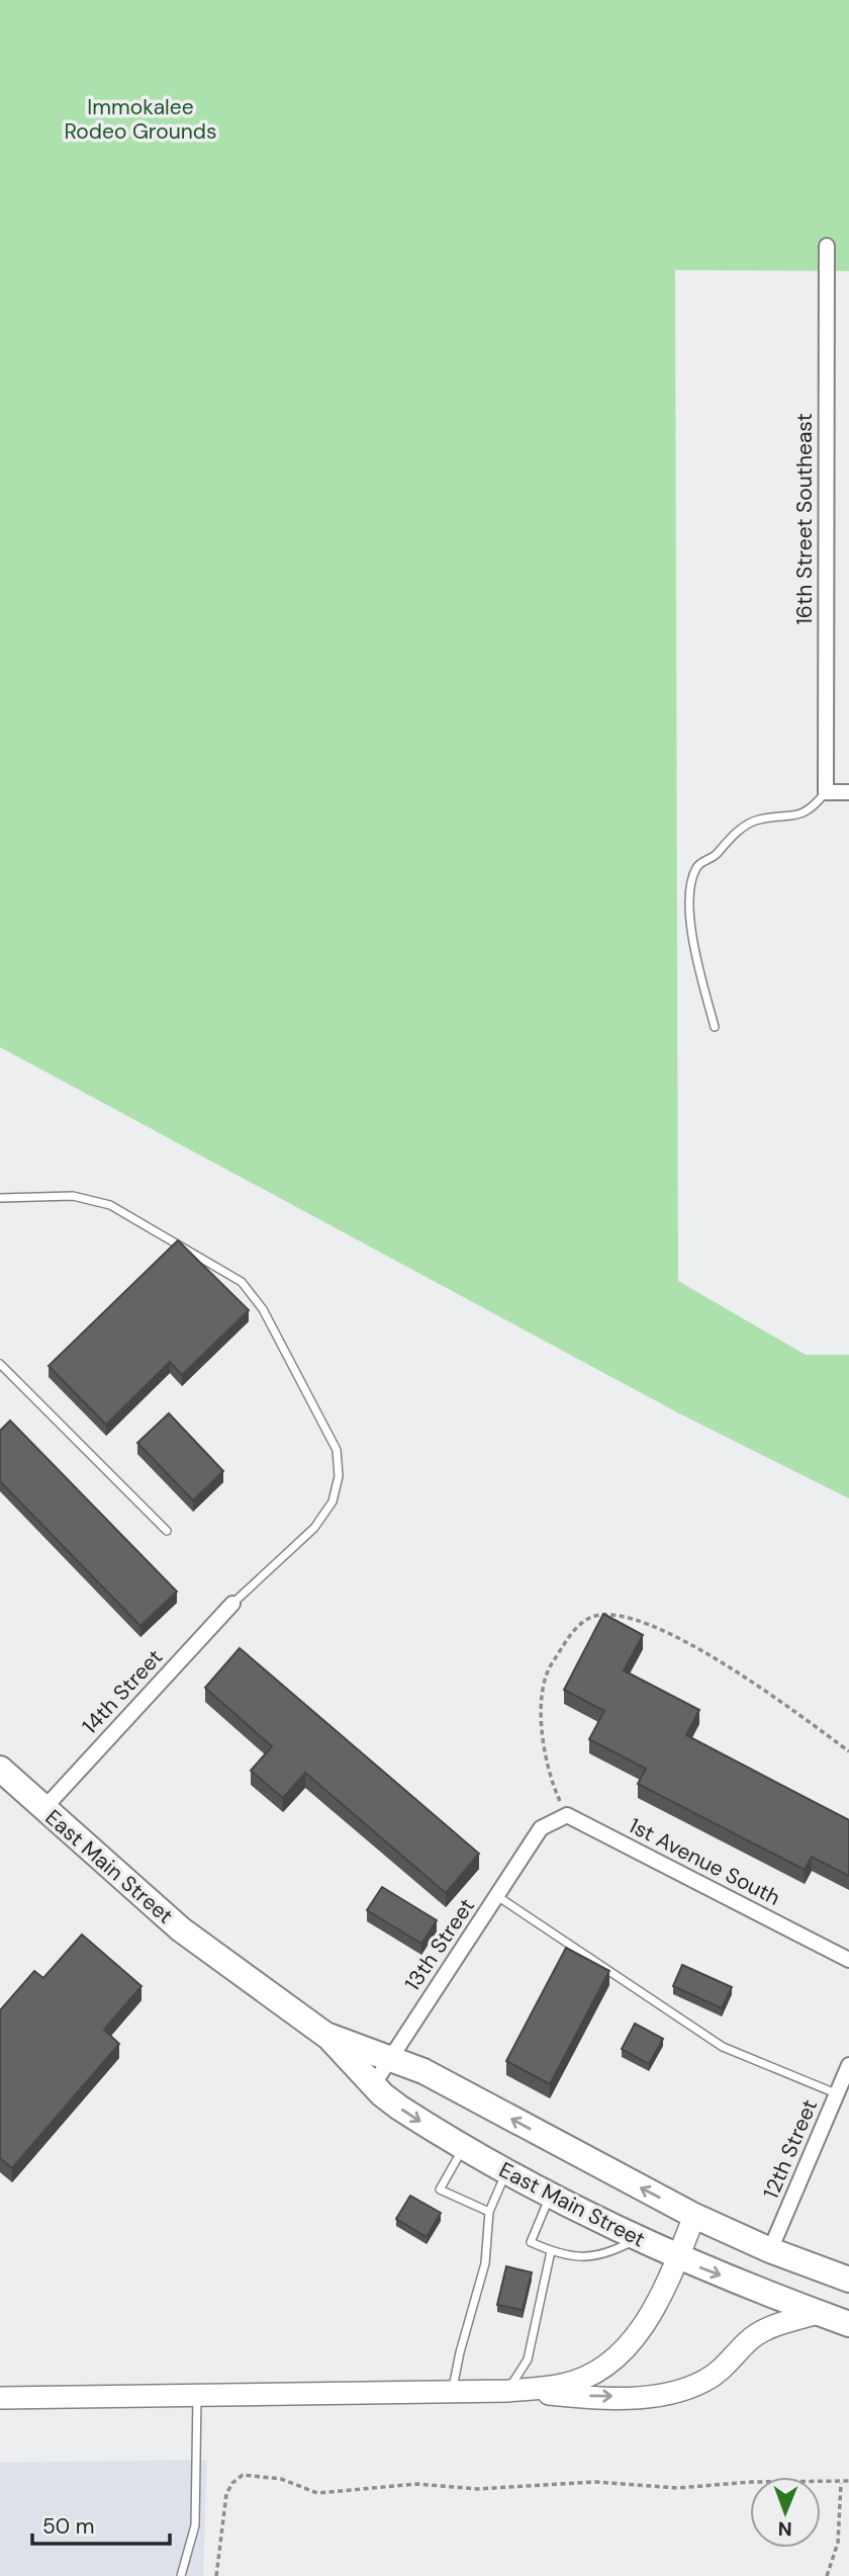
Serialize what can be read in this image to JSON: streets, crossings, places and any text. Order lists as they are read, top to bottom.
{
  "streets": {
    "highway": ["East Main Street"],
    "street": [
      "16th Street Southeast",
      "14th Street",
      "1st Avenue South",
      "13th Street",
      "12th Street"
    ]
  },
  "crossings": [
    ["14th Street", "East Main Street"],
    ["1st Avenue South", "13th Street"],
    ["East Main Street", "13th Street"],
    ["East Main Street", "12th Street"]
  ],
  "parks": ["Immokalee Rodeo Grounds"],
  "scale_bar": "50 m",
  "north": "bottom"
}
